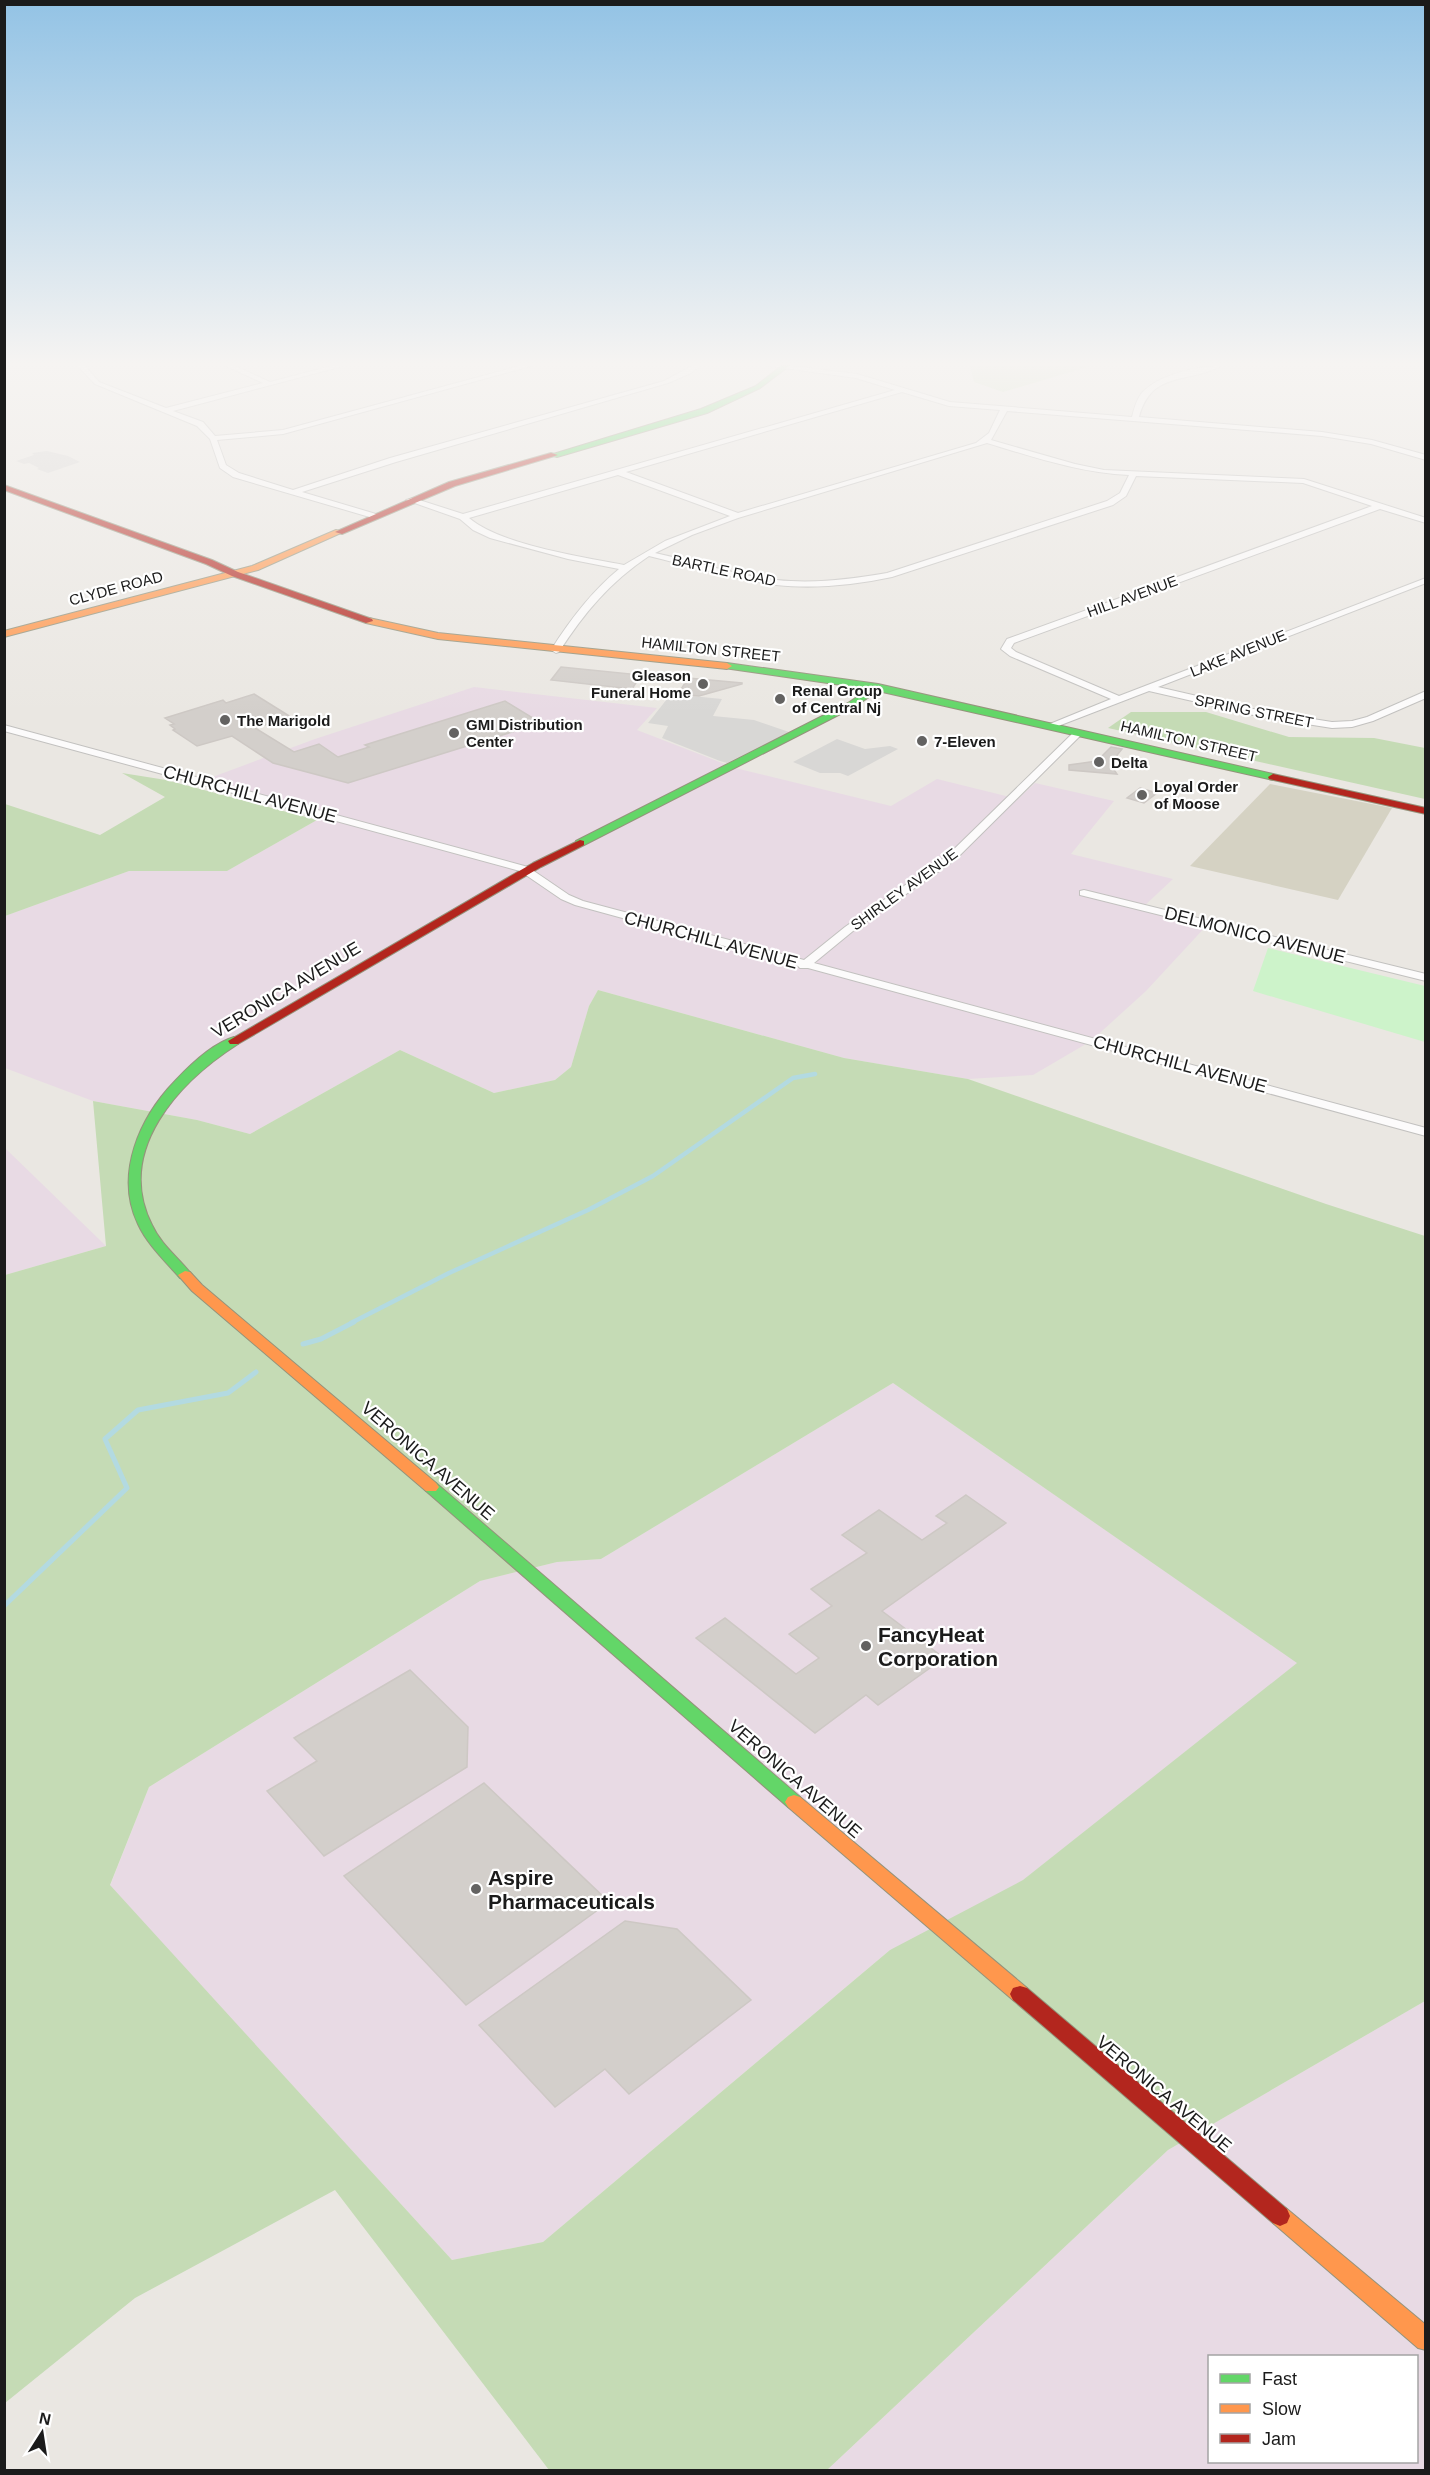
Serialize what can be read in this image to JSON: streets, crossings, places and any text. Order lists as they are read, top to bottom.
{
  "streets": {
    "street": [
      "BARTLE ROAD",
      "CLYDE ROAD",
      "HILL AVENUE",
      "HAMILTON STREET",
      "LAKE AVENUE",
      "SPRING STREET",
      "CHURCHILL AVENUE",
      "SHIRLEY AVENUE",
      "DELMONICO AVENUE",
      "VERONICA AVENUE"
    ]
  },
  "crossings": [
    ["CLYDE ROAD", "HAMILTON STREET"],
    ["HILL AVENUE", "LAKE AVENUE"],
    ["HAMILTON STREET", "LAKE AVENUE"],
    ["HAMILTON STREET", "SHIRLEY AVENUE"],
    ["HAMILTON STREET", "VERONICA AVENUE"],
    ["LAKE AVENUE", "SPRING STREET"],
    ["CHURCHILL AVENUE", "SHIRLEY AVENUE"],
    ["CHURCHILL AVENUE", "VERONICA AVENUE"]
  ],
  "places": [
    "Gleason Funeral Home",
    "Renal Group of Central Nj",
    "The Marigold",
    "GMI Distribution Center",
    "7-Eleven",
    "Delta",
    "Loyal Order of Moose",
    "FancyHeat Corporation",
    "Aspire Pharmaceuticals"
  ],
  "legend": ["Fast", "Slow", "Jam"],
  "north": "top"
}
